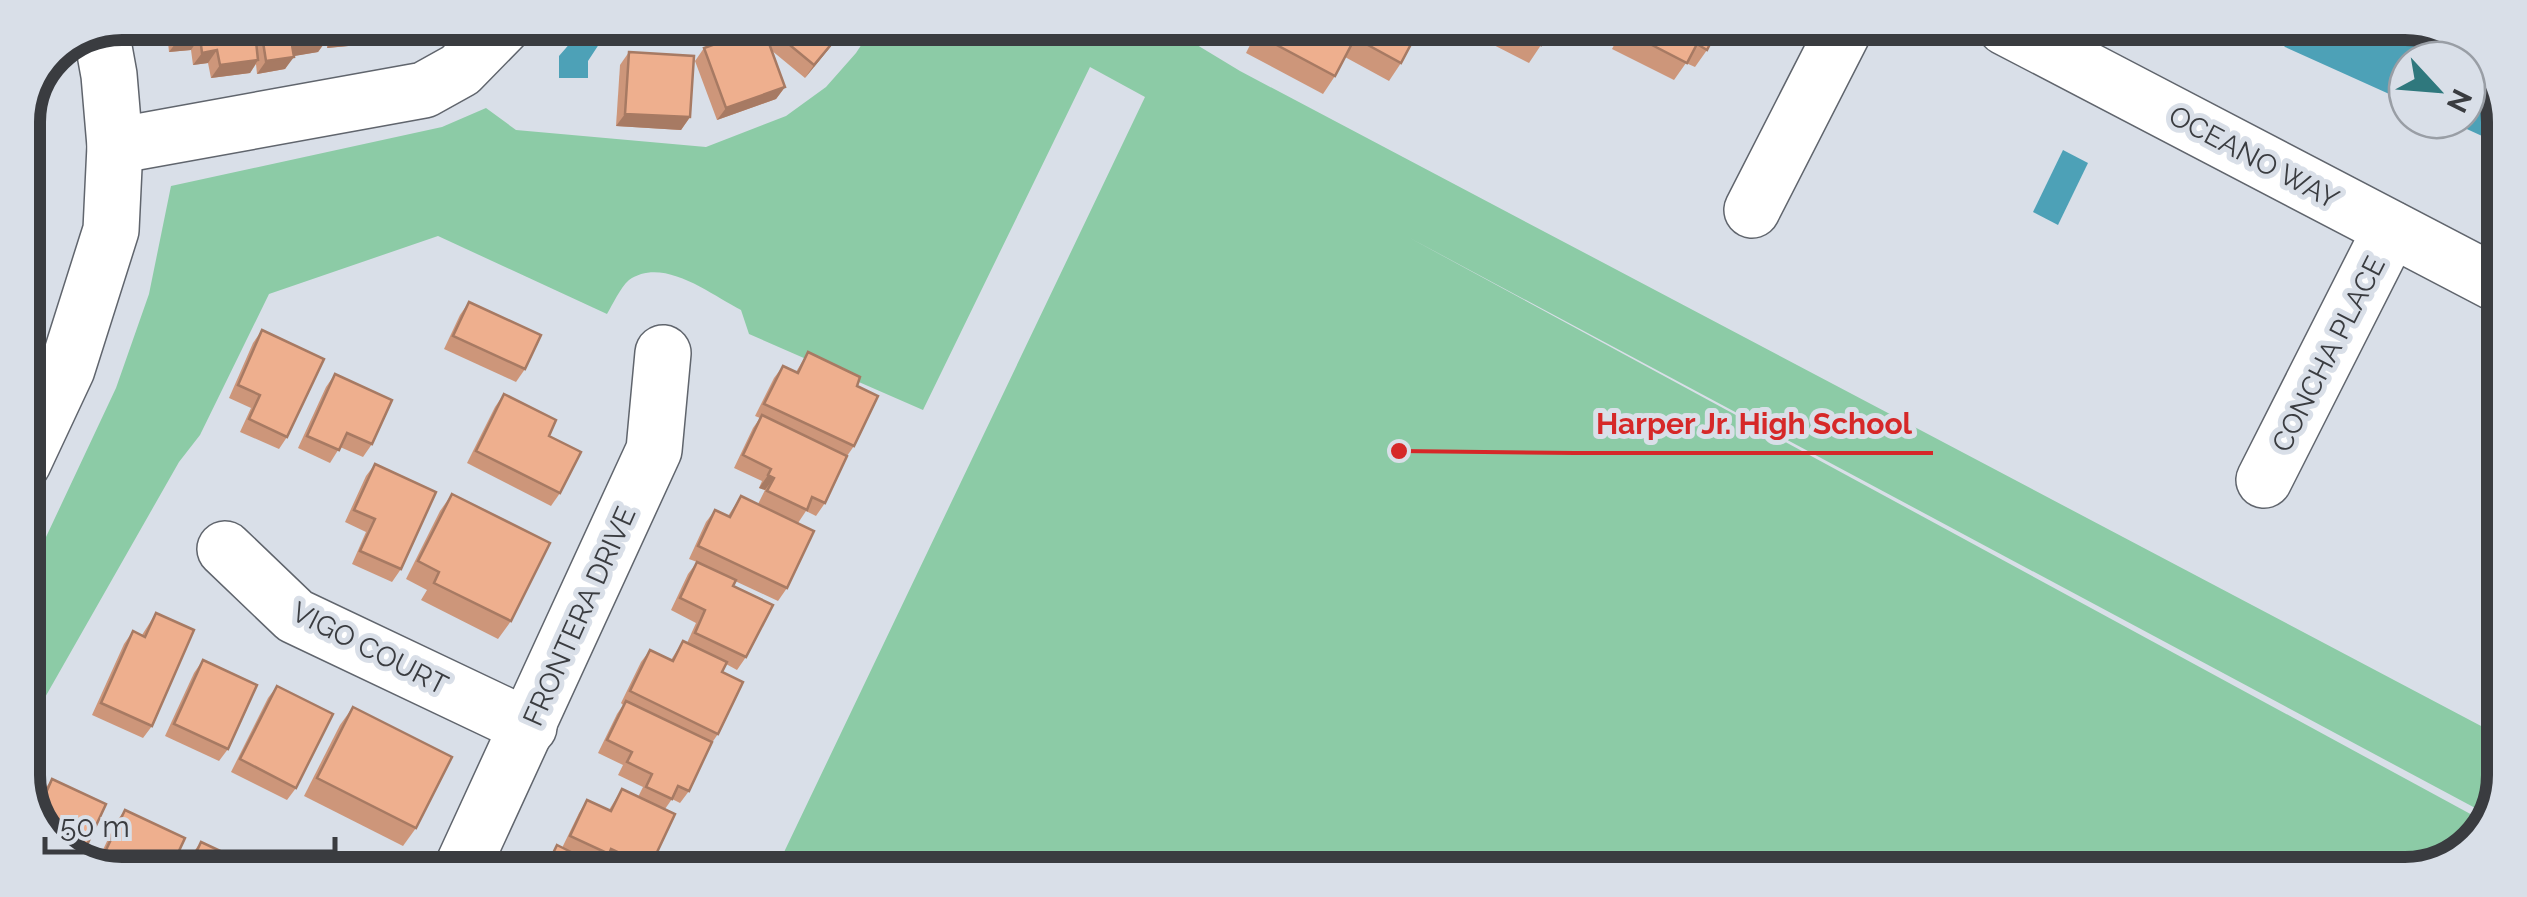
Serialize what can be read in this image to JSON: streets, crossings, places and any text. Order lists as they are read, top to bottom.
{
  "streets": {
    "street": [
      "OCEANO WAY",
      "CONCHA PLACE",
      "FRONTERA DRIVE",
      "VIGO COURT"
    ]
  },
  "crossings": [
    ["OCEANO WAY", "CONCHA PLACE"],
    ["FRONTERA DRIVE", "VIGO COURT"]
  ],
  "places": ["Harper Jr. High School"],
  "scale_bar": "50 m",
  "north": "bottom right"
}
